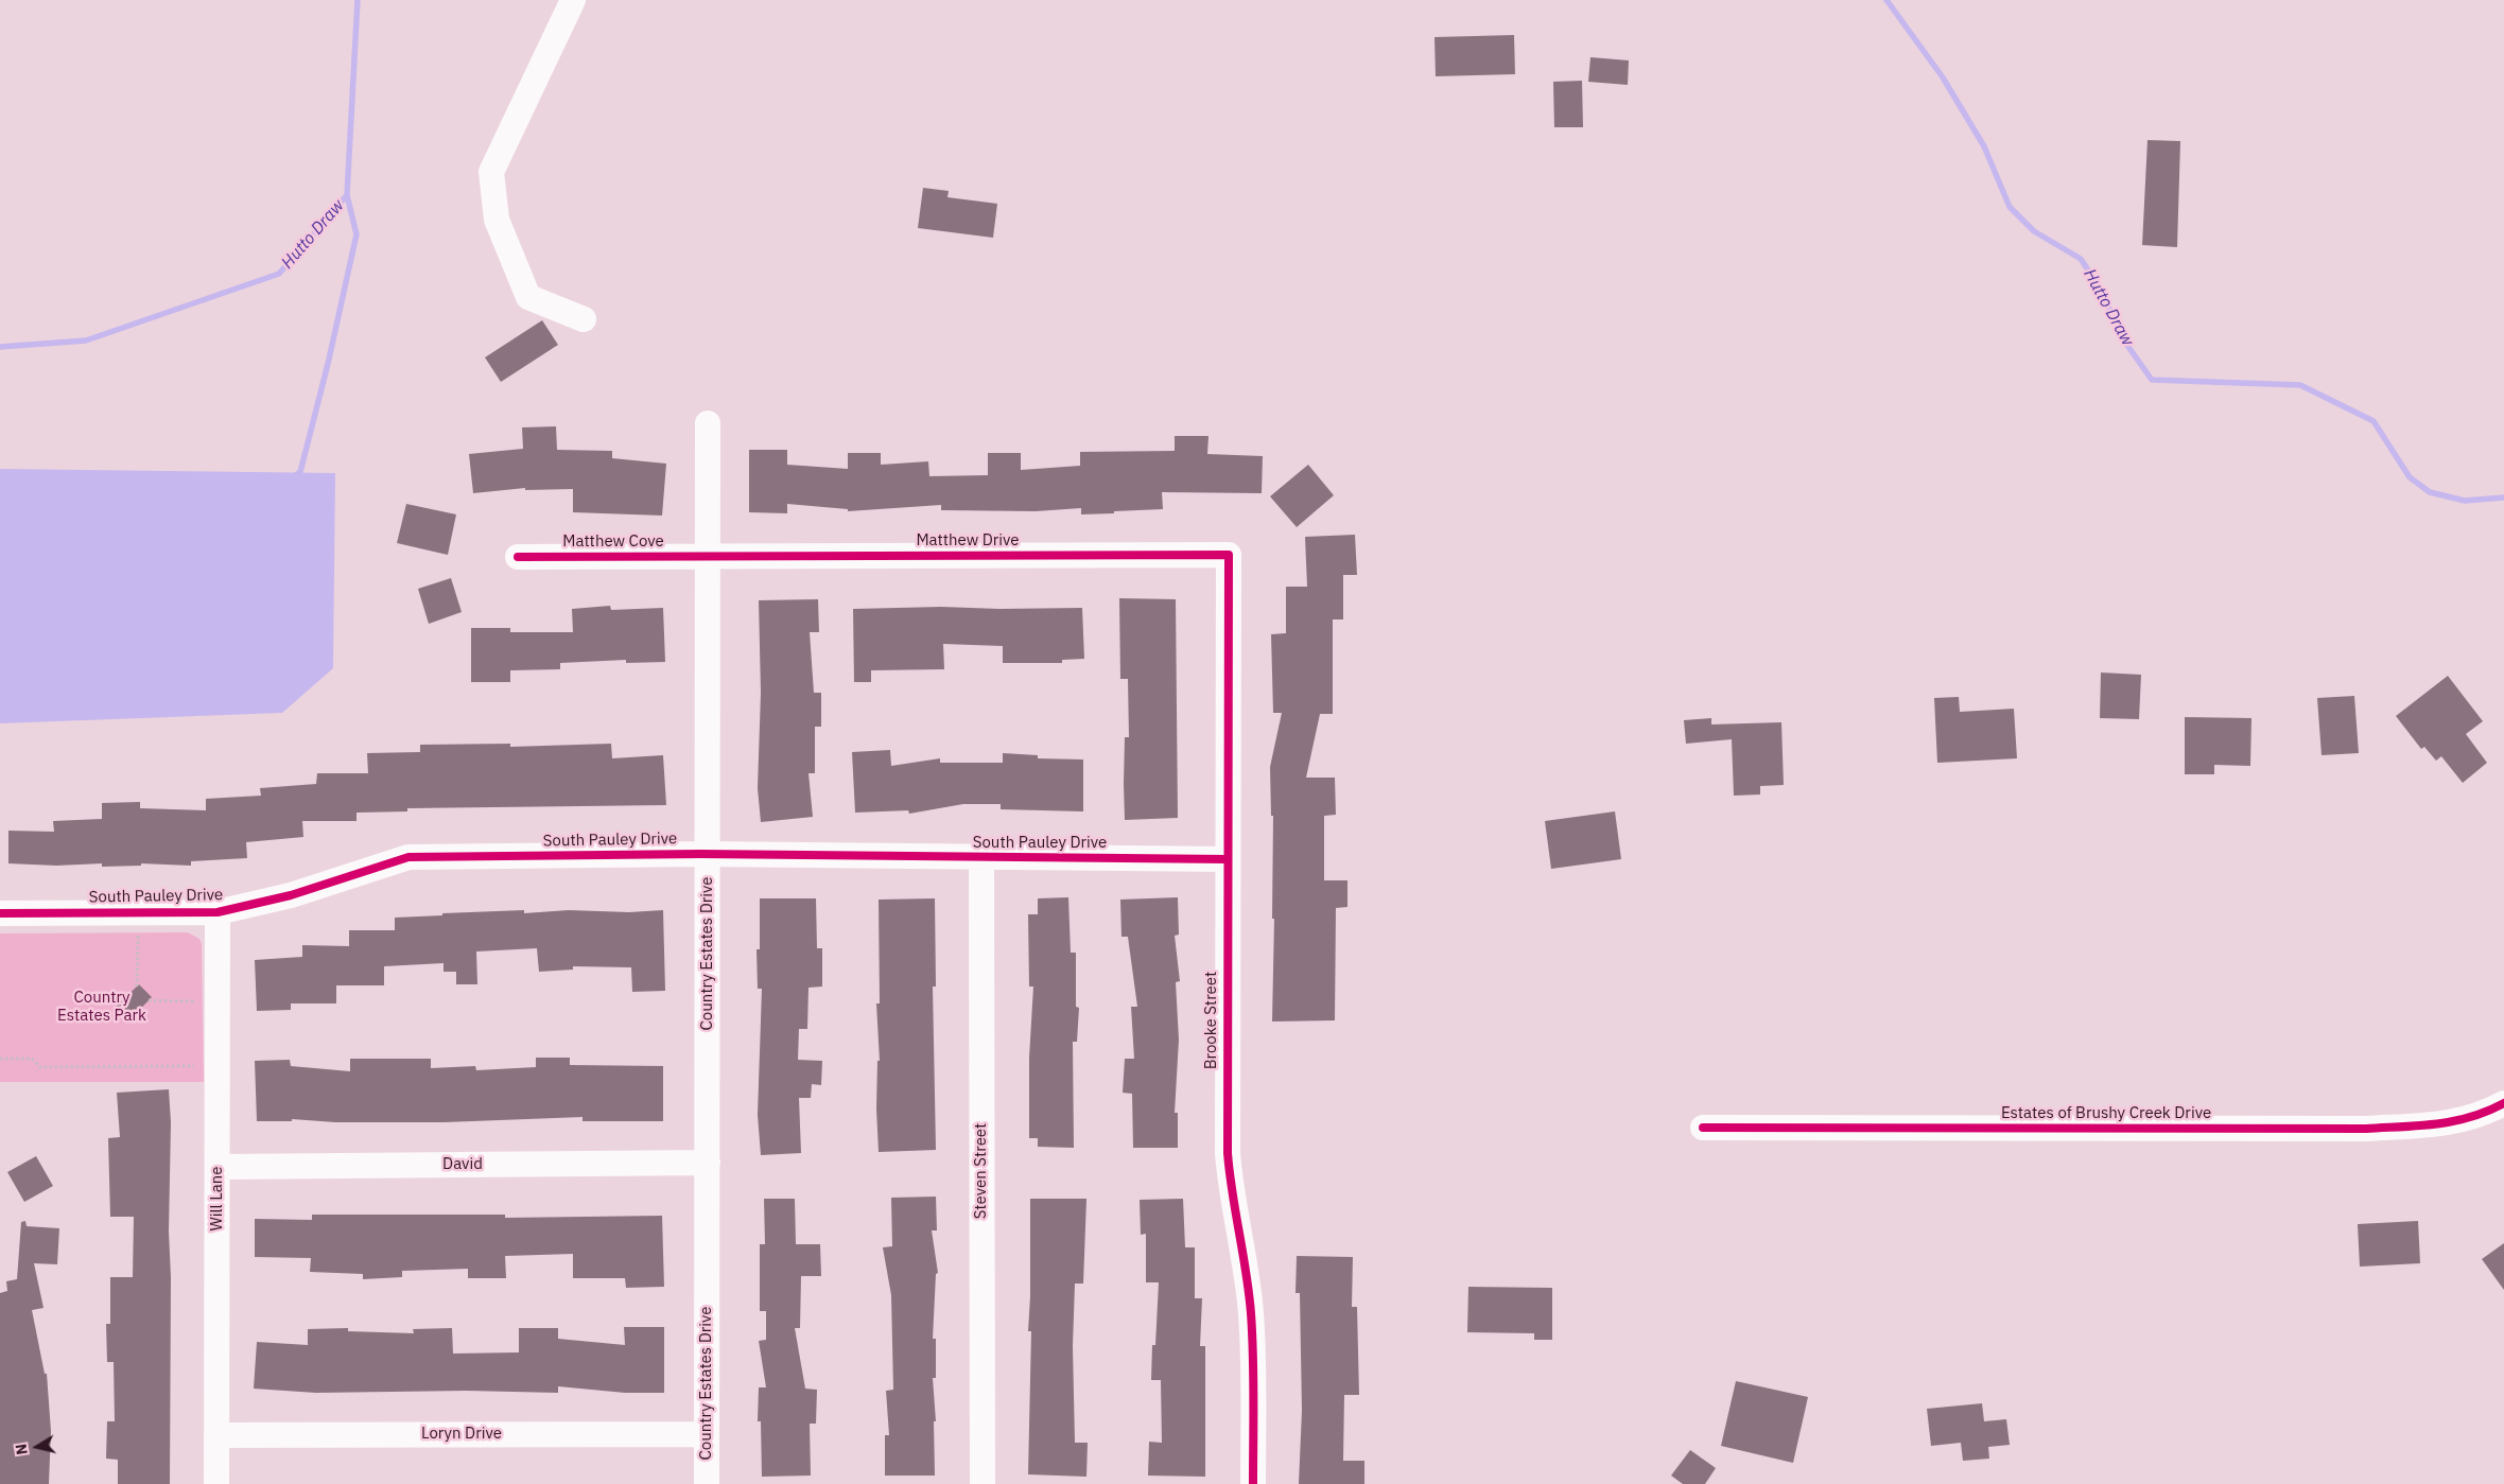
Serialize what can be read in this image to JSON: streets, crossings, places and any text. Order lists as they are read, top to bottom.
{
  "streets": {
    "street": [
      "Matthew Drive",
      "Matthew Cove",
      "South Pauley Drive",
      "Country Estates Drive",
      "Brooke Street",
      "Estates of Brushy Creek Drive",
      "David",
      "Steven Street",
      "Will Lane",
      "Loryn Drive"
    ]
  },
  "crossings": [
    ["Matthew Drive", "Matthew Cove"],
    ["Matthew Drive", "Country Estates Drive"],
    ["Matthew Drive", "Brooke Street"],
    ["Matthew Cove", "Country Estates Drive"],
    ["South Pauley Drive", "Country Estates Drive"],
    ["South Pauley Drive", "Brooke Street"],
    ["South Pauley Drive", "Steven Street"],
    ["South Pauley Drive", "Will Lane"],
    ["Country Estates Drive", "David"],
    ["Country Estates Drive", "Loryn Drive"],
    ["David", "Will Lane"],
    ["Will Lane", "Loryn Drive"]
  ],
  "water": ["Hutto Draw"],
  "parks": ["Country Estates Park"],
  "north": "left"
}
